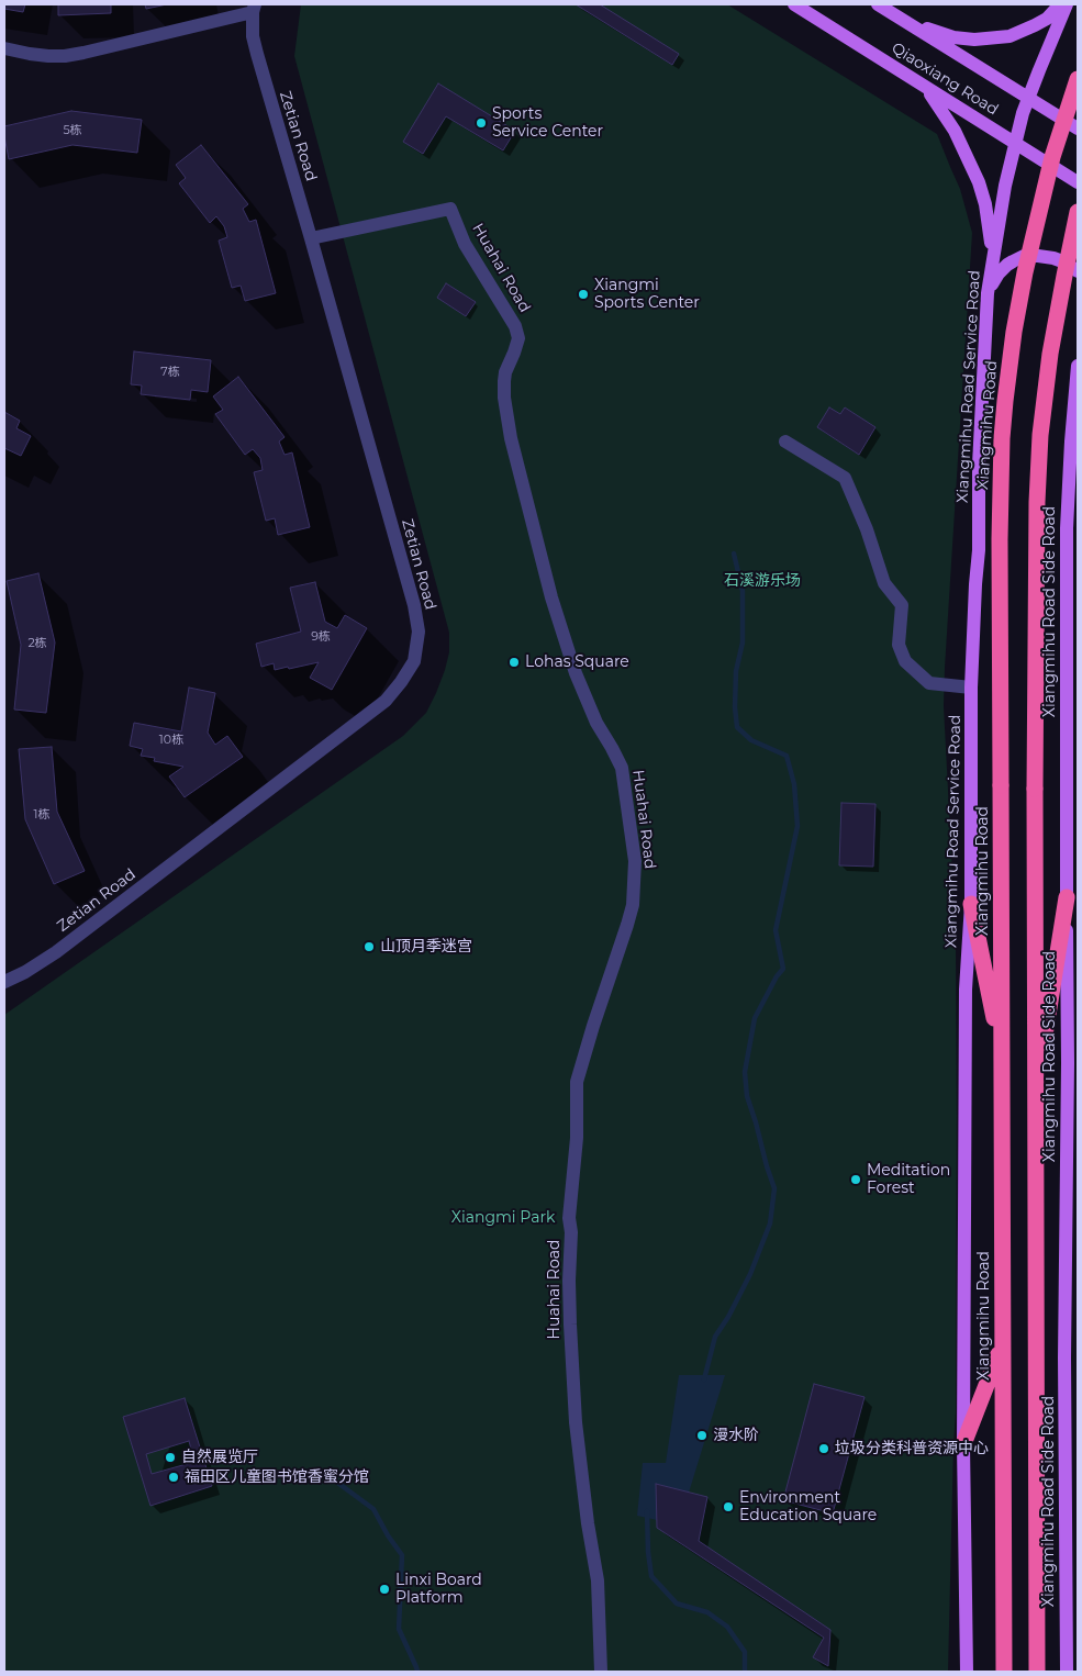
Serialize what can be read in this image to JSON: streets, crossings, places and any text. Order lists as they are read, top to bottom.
{
  "streets": {
    "highway": ["Xiangmihu Road"],
    "main road": ["Qiaoxiang Road", "Xiangmihu Road Service Road", "Xiangmihu Road Side Road"],
    "street": ["Zetian Road", "Huahai Road"]
  },
  "crossings": [
    ["Qiaoxiang Road", "Xiangmihu Road Service Road"],
    ["Zetian Road", "Huahai Road"]
  ],
  "parks": ["石溪游乐场", "Xiangmi Park"],
  "places": [
    "Sports Service Center",
    "Xiangmi Sports Center",
    "Lohas Square",
    "山顶月季迷宫",
    "Meditation Forest",
    "漫水阶",
    "垃圾分类科普资源中心",
    "自然展览厅",
    "福田区儿童图书馆香蜜分馆",
    "Environment Education Square",
    "Linxi Board Platform"
  ],
  "house_numbers": [
    "5栋",
    "7栋",
    "9栋",
    "2栋",
    "10栋",
    "1栋"
  ]
}
